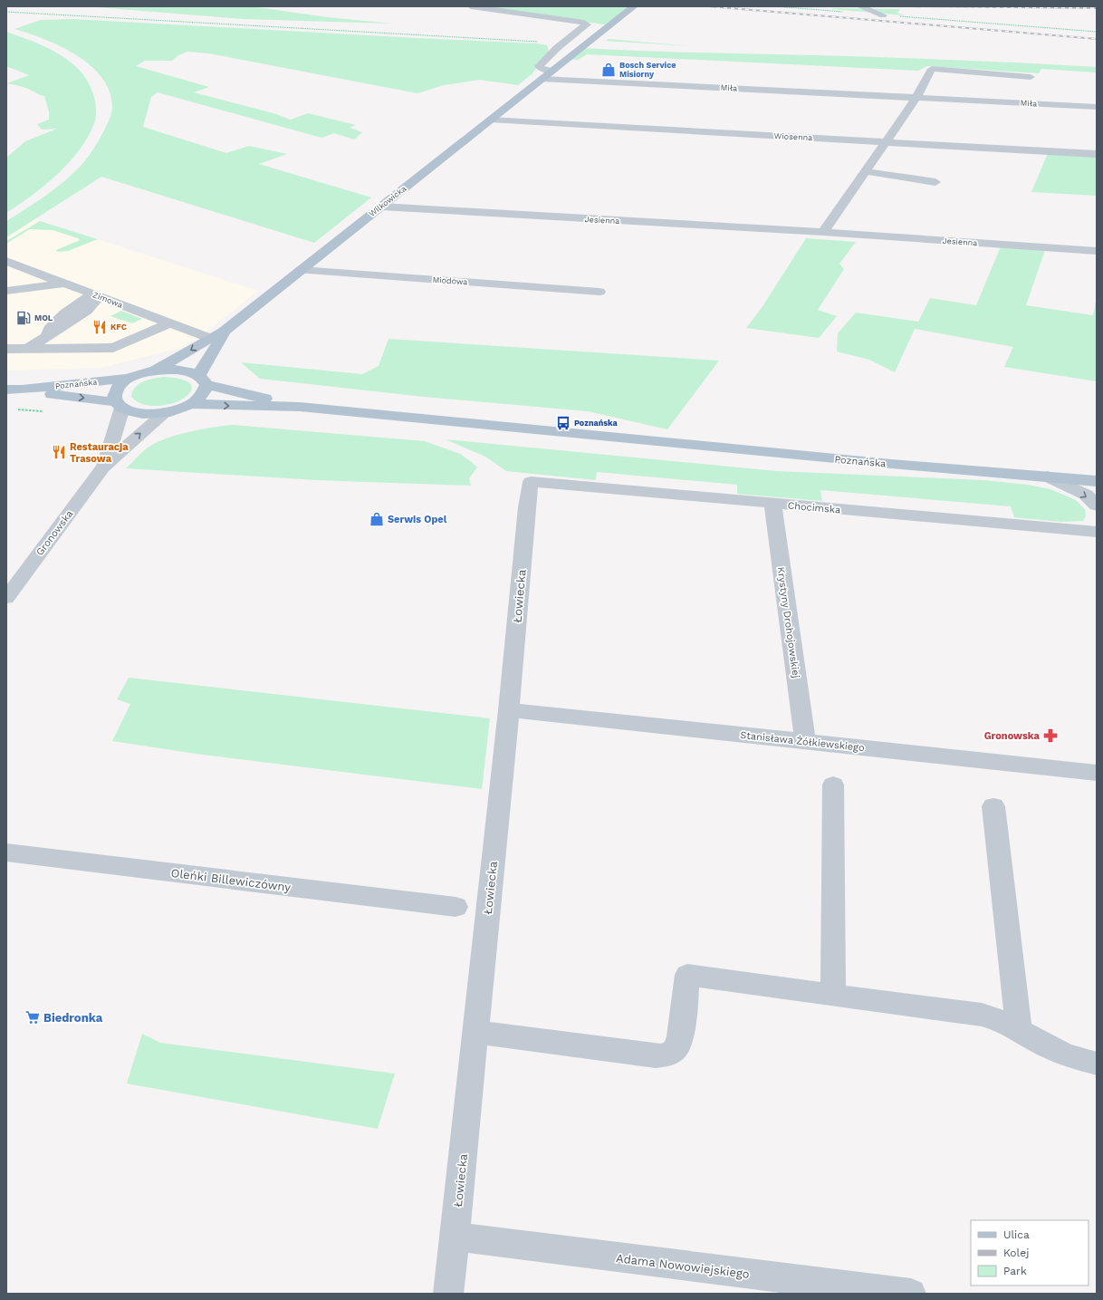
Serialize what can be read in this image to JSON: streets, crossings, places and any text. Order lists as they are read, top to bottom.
{
  "streets": {
    "main road": ["Wilkowicka", "Poznańska"],
    "street": [
      "Miła",
      "Wiosenna",
      "Jesienna",
      "Miodowa",
      "Zimowa",
      "Chocimska",
      "Gronowska",
      "Łowiecka",
      "Krystyny Drohojowskiej",
      "Stanisława Żółkiewskiego",
      "Oleńki Billewiczówny",
      "Adama Nowowiejskiego"
    ]
  },
  "crossings": [
    ["Miła", "Wilkowicka"],
    ["Wiosenna", "Wilkowicka"],
    ["Wilkowicka", "Jesienna"],
    ["Wilkowicka", "Miodowa"],
    ["Wilkowicka", "Zimowa"],
    ["Wilkowicka", "Poznańska"],
    ["Poznańska", "Gronowska"],
    ["Chocimska", "Łowiecka"],
    ["Chocimska", "Krystyny Drohojowskiej"],
    ["Łowiecka", "Stanisława Żółkiewskiego"],
    ["Łowiecka", "Adama Nowowiejskiego"],
    ["Krystyny Drohojowskiej", "Stanisława Żółkiewskiego"]
  ],
  "places": {
    "shop": ["Bosch Service Misiorny", "Serwis Opel"],
    "fuel station": ["MOL"],
    "restaurant": ["KFC", "Restauracja Trasowa"],
    "bus stop": ["Poznańska"],
    "pharmacy": ["Gronowska"],
    "supermarket": ["Biedronka"]
  },
  "legend": ["Ulica", "Kolej", "Park"]
}
